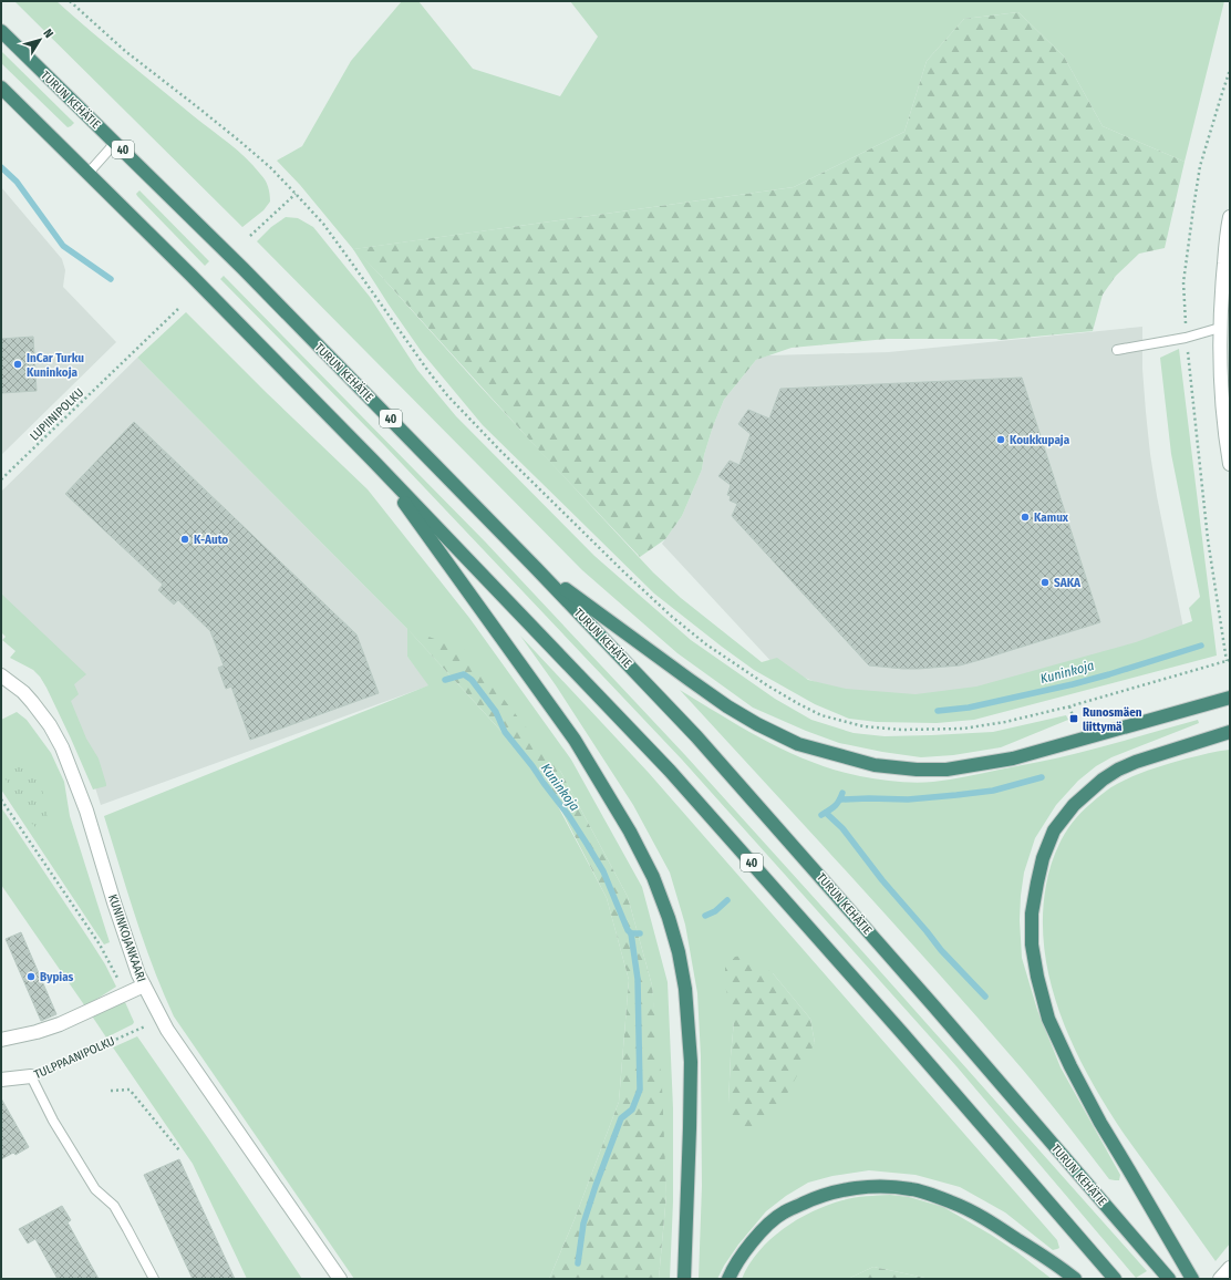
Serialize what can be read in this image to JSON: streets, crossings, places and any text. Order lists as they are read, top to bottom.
{
  "streets": {
    "highway": ["TURUN KEHÄTIE", "40"],
    "street": ["KUNINKOJANKAARI", "TULPPAANIPOLKU"],
    "path": ["LUPIINIPOLKU"]
  },
  "water": ["Kuninkoja"],
  "places": {
    "other": [
      "InCar Turku Kuninkoja",
      "Koukkupaja",
      "Kamux",
      "K-Auto",
      "SAKA",
      "Bypias"
    ],
    "transit": ["Runosmäen liittymä"]
  },
  "north": "top right"
}
